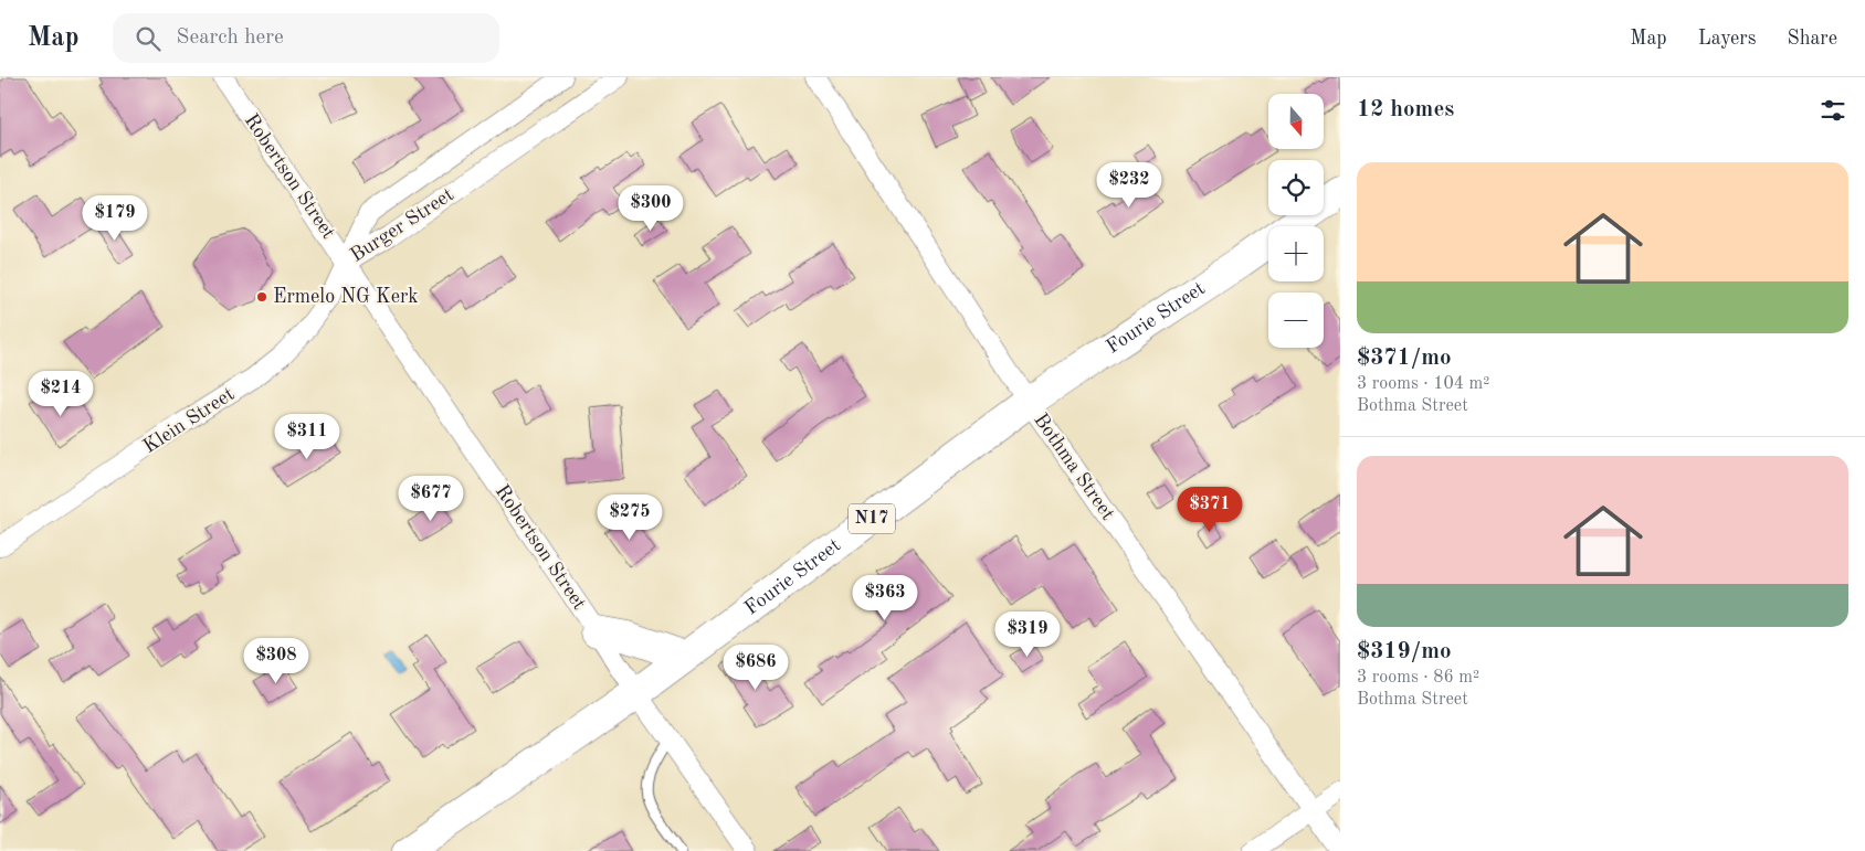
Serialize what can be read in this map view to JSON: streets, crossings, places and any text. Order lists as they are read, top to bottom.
{
  "streets": {
    "highway": ["Fourie Street", "N17"],
    "street": [
      "Robertson Street",
      "Burger Street",
      "Klein Street",
      "Bothma Street"
    ]
  },
  "crossings": [
    ["Robertson Street", "Burger Street"],
    ["Robertson Street", "Fourie Street"],
    ["Robertson Street", "Klein Street"],
    ["Burger Street", "Klein Street"],
    ["Fourie Street", "Bothma Street"]
  ],
  "places": ["Ermelo NG Kerk"],
  "north": "bottom",
  "page": {
    "header": "Map",
    "search": "Search here",
    "nav": ["Map", "Layers", "Share"],
    "heading": "12 homes",
    "map_buttons": ["+", "−"],
    "list": [
      {
        "name": "$371/mo",
        "note": "3 rooms · 104 m² · Bothma Street"
      },
      {
        "name": "$319/mo",
        "note": "3 rooms · 86 m² · Bothma Street"
      }
    ],
    "price": [
      "$232",
      "$300",
      "$179",
      "$214",
      "$311",
      "$677",
      "$371",
      "$275",
      "$363",
      "$319",
      "$308",
      "$686"
    ]
  }
}
